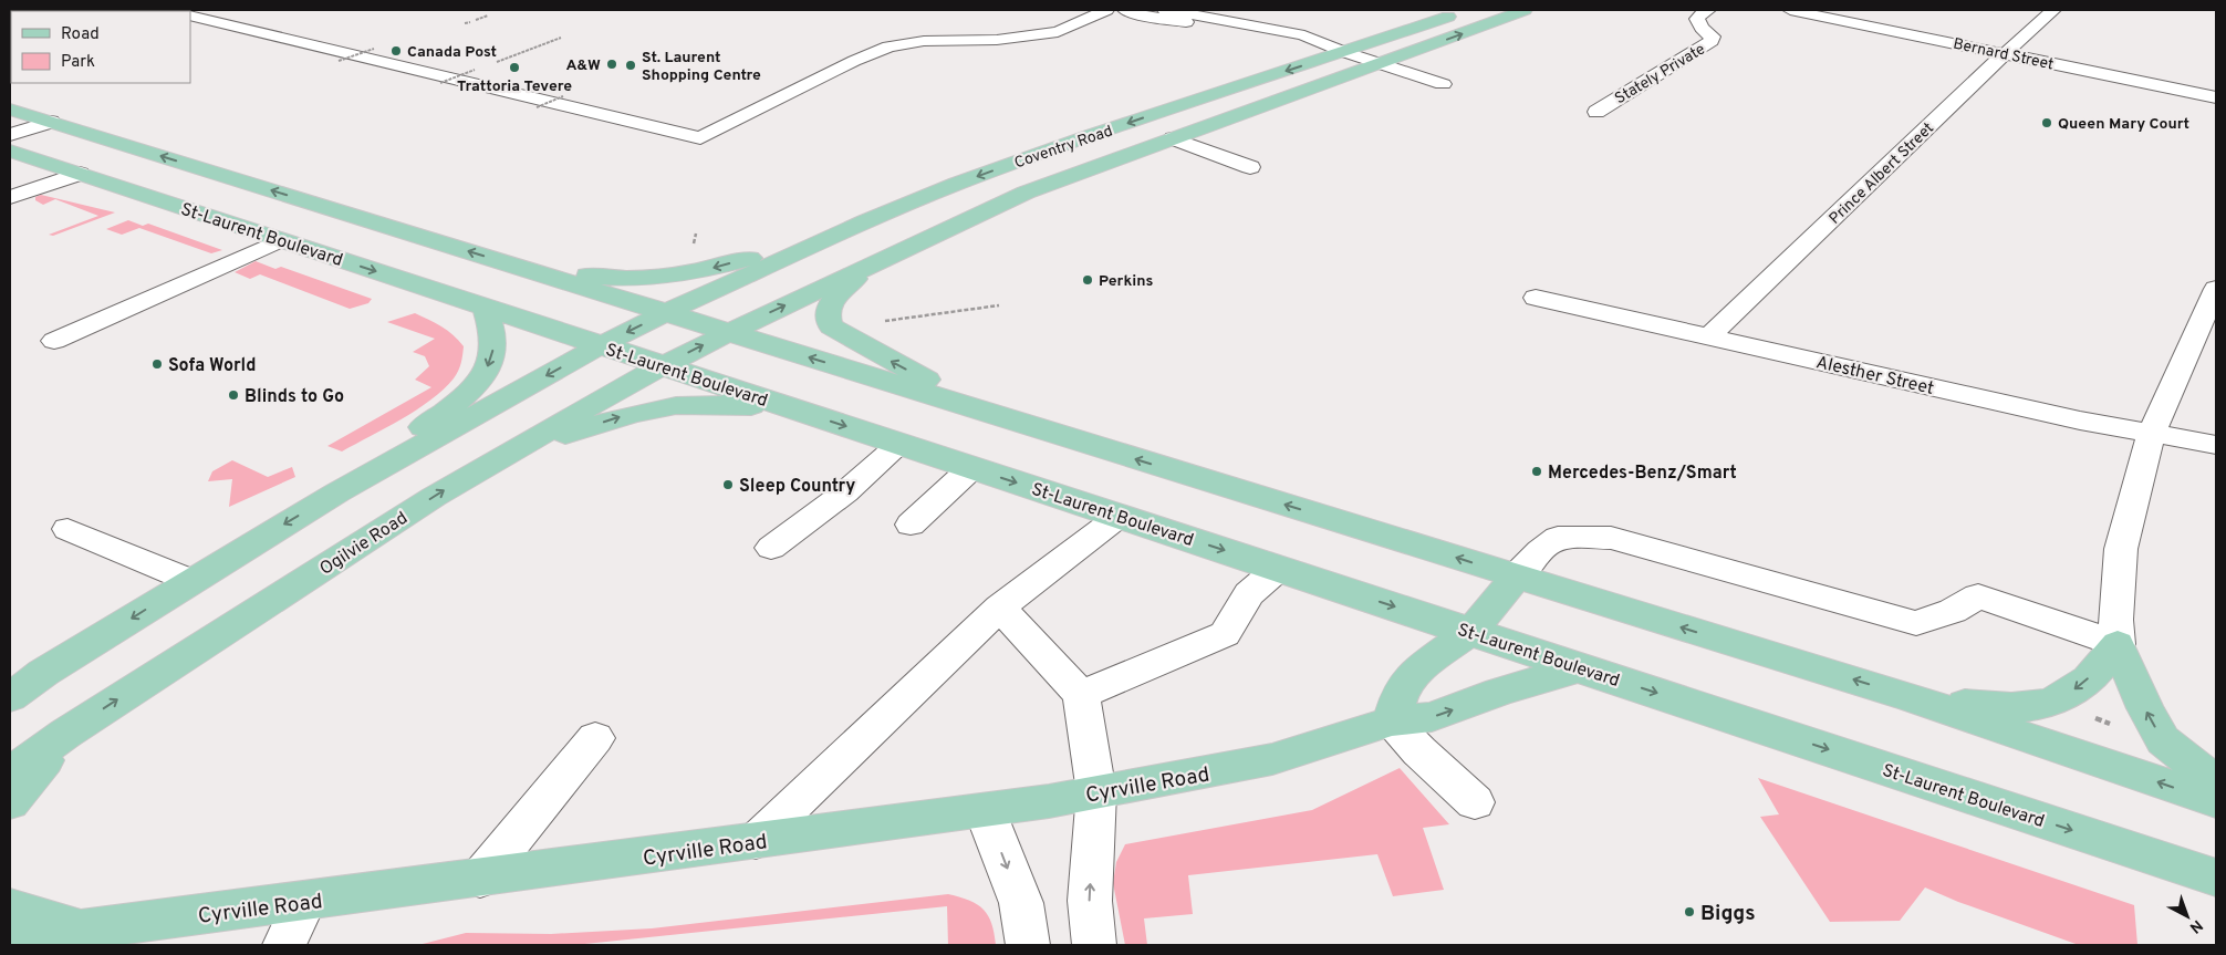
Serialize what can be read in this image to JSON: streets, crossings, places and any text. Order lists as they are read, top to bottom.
{
  "streets": {
    "main road": [
      "Coventry Road",
      "St-Laurent Boulevard",
      "Ogilvie Road",
      "Cyrville Road"
    ],
    "street": [
      "Bernard Street",
      "Stately Private",
      "Prince Albert Street",
      "Alesther Street"
    ]
  },
  "crossings": [
    ["Bernard Street", "Prince Albert Street"],
    ["Coventry Road", "Ogilvie Road"],
    ["Prince Albert Street", "Alesther Street"],
    ["St-Laurent Boulevard", "Ogilvie Road"],
    ["St-Laurent Boulevard", "Cyrville Road"]
  ],
  "places": [
    "Canada Post",
    "A&W",
    "St. Laurent Shopping Centre",
    "Trattoria Tevere",
    "Queen Mary Court",
    "Perkins",
    "Sofa World",
    "Blinds to Go",
    "Mercedes-Benz/Smart",
    "Sleep Country",
    "Biggs"
  ],
  "legend": ["Road", "Park"],
  "north": "bottom right"
}
